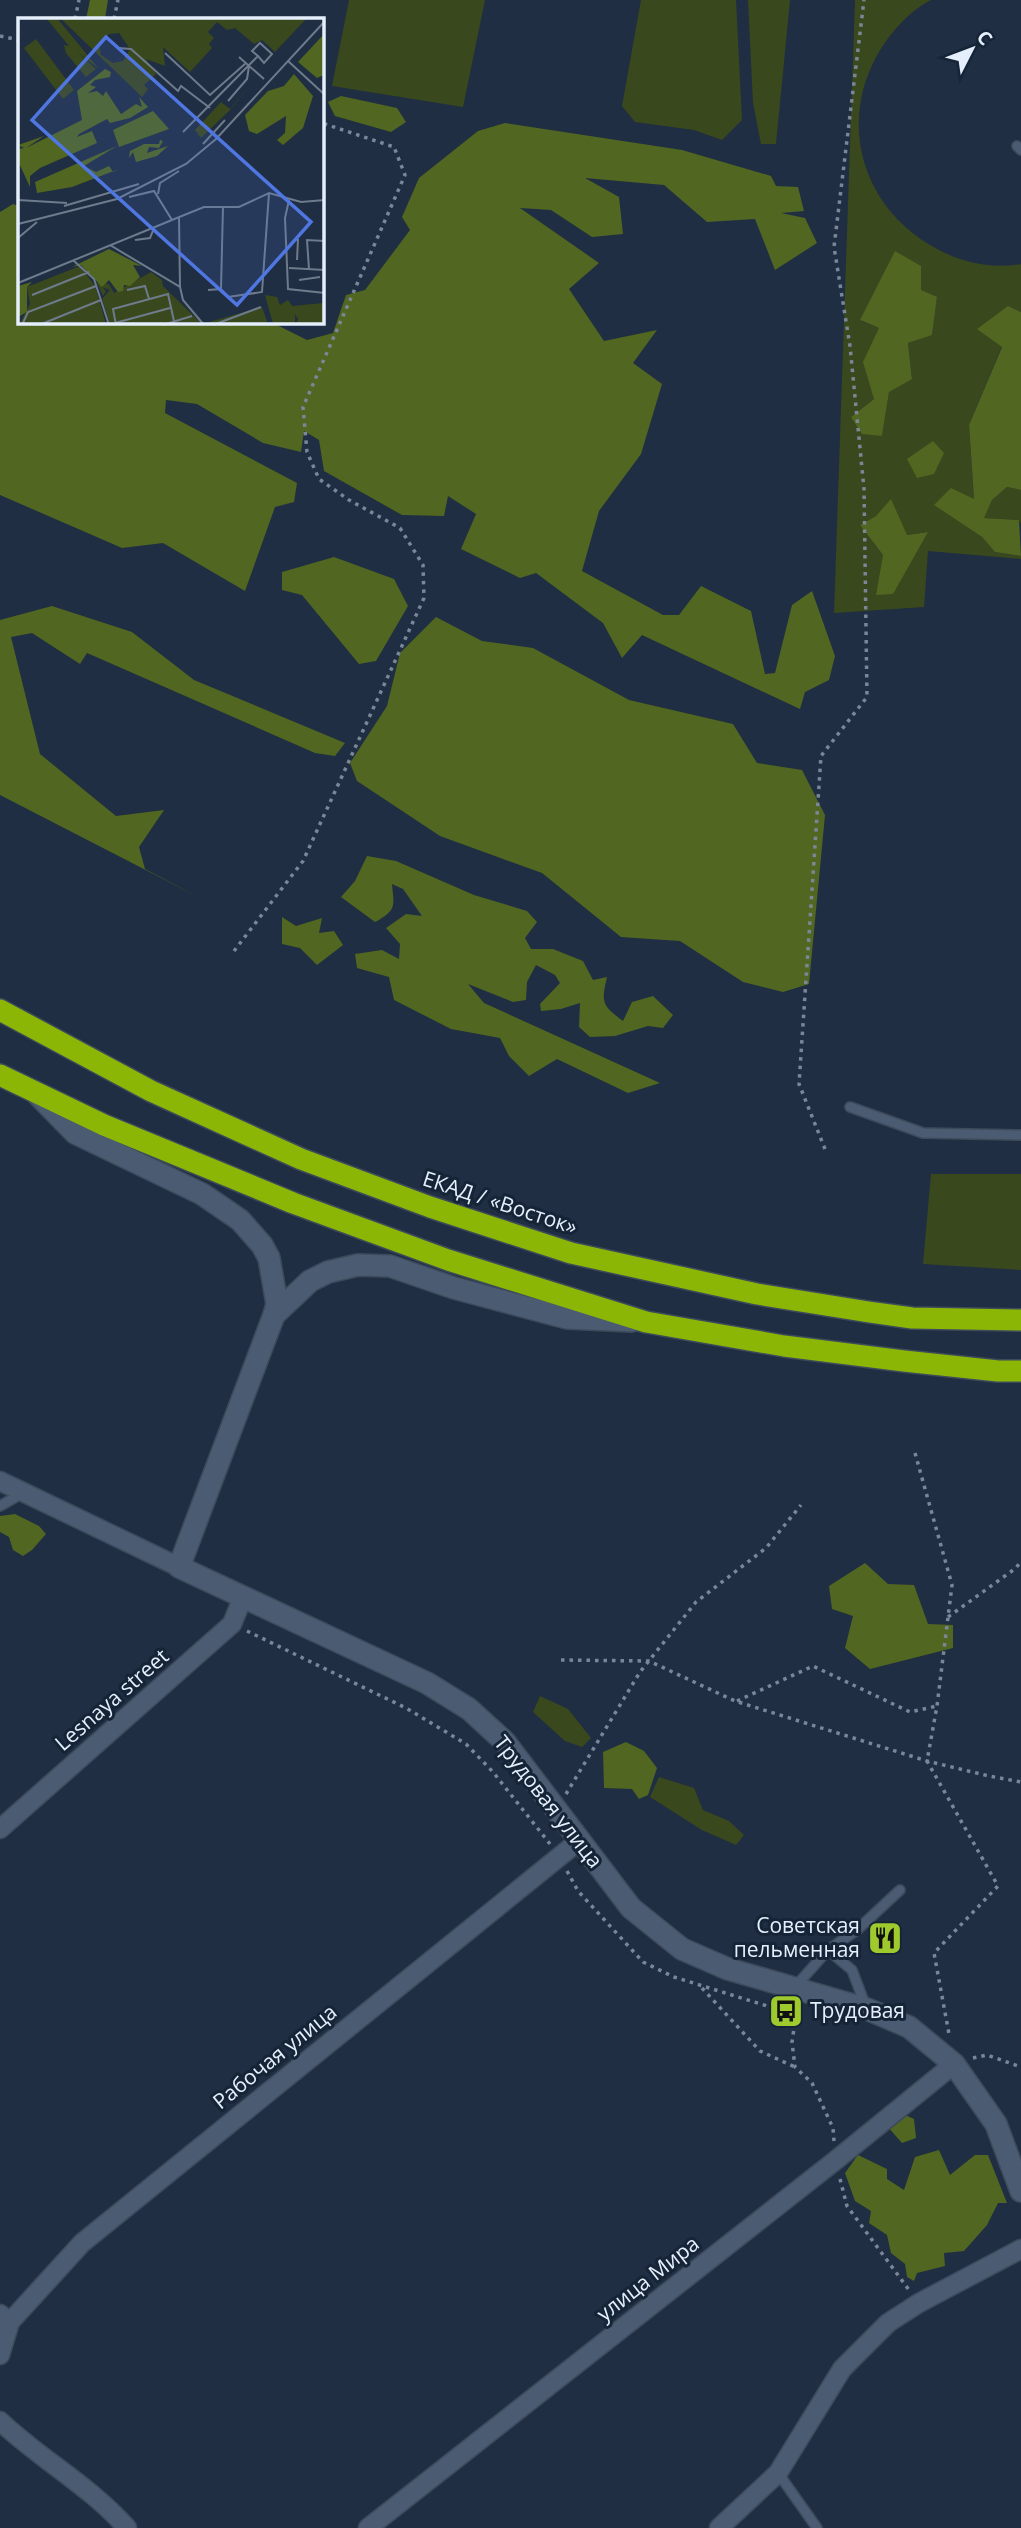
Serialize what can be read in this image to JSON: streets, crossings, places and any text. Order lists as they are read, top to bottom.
{
  "streets": {
    "highway": ["ЕКАД / «Восток»"],
    "main road": ["Трудовая улица"],
    "street": ["Lesnaya street", "Рабочая улица", "улица Мира"]
  },
  "crossings": [
    ["Lesnaya street", "Трудовая улица"],
    ["Трудовая улица", "Рабочая улица"],
    ["Трудовая улица", "улица Мира"]
  ],
  "places": {
    "restaurant": ["Советская пельменная"],
    "bus stop": ["Трудовая"]
  },
  "north": "top right"
}
